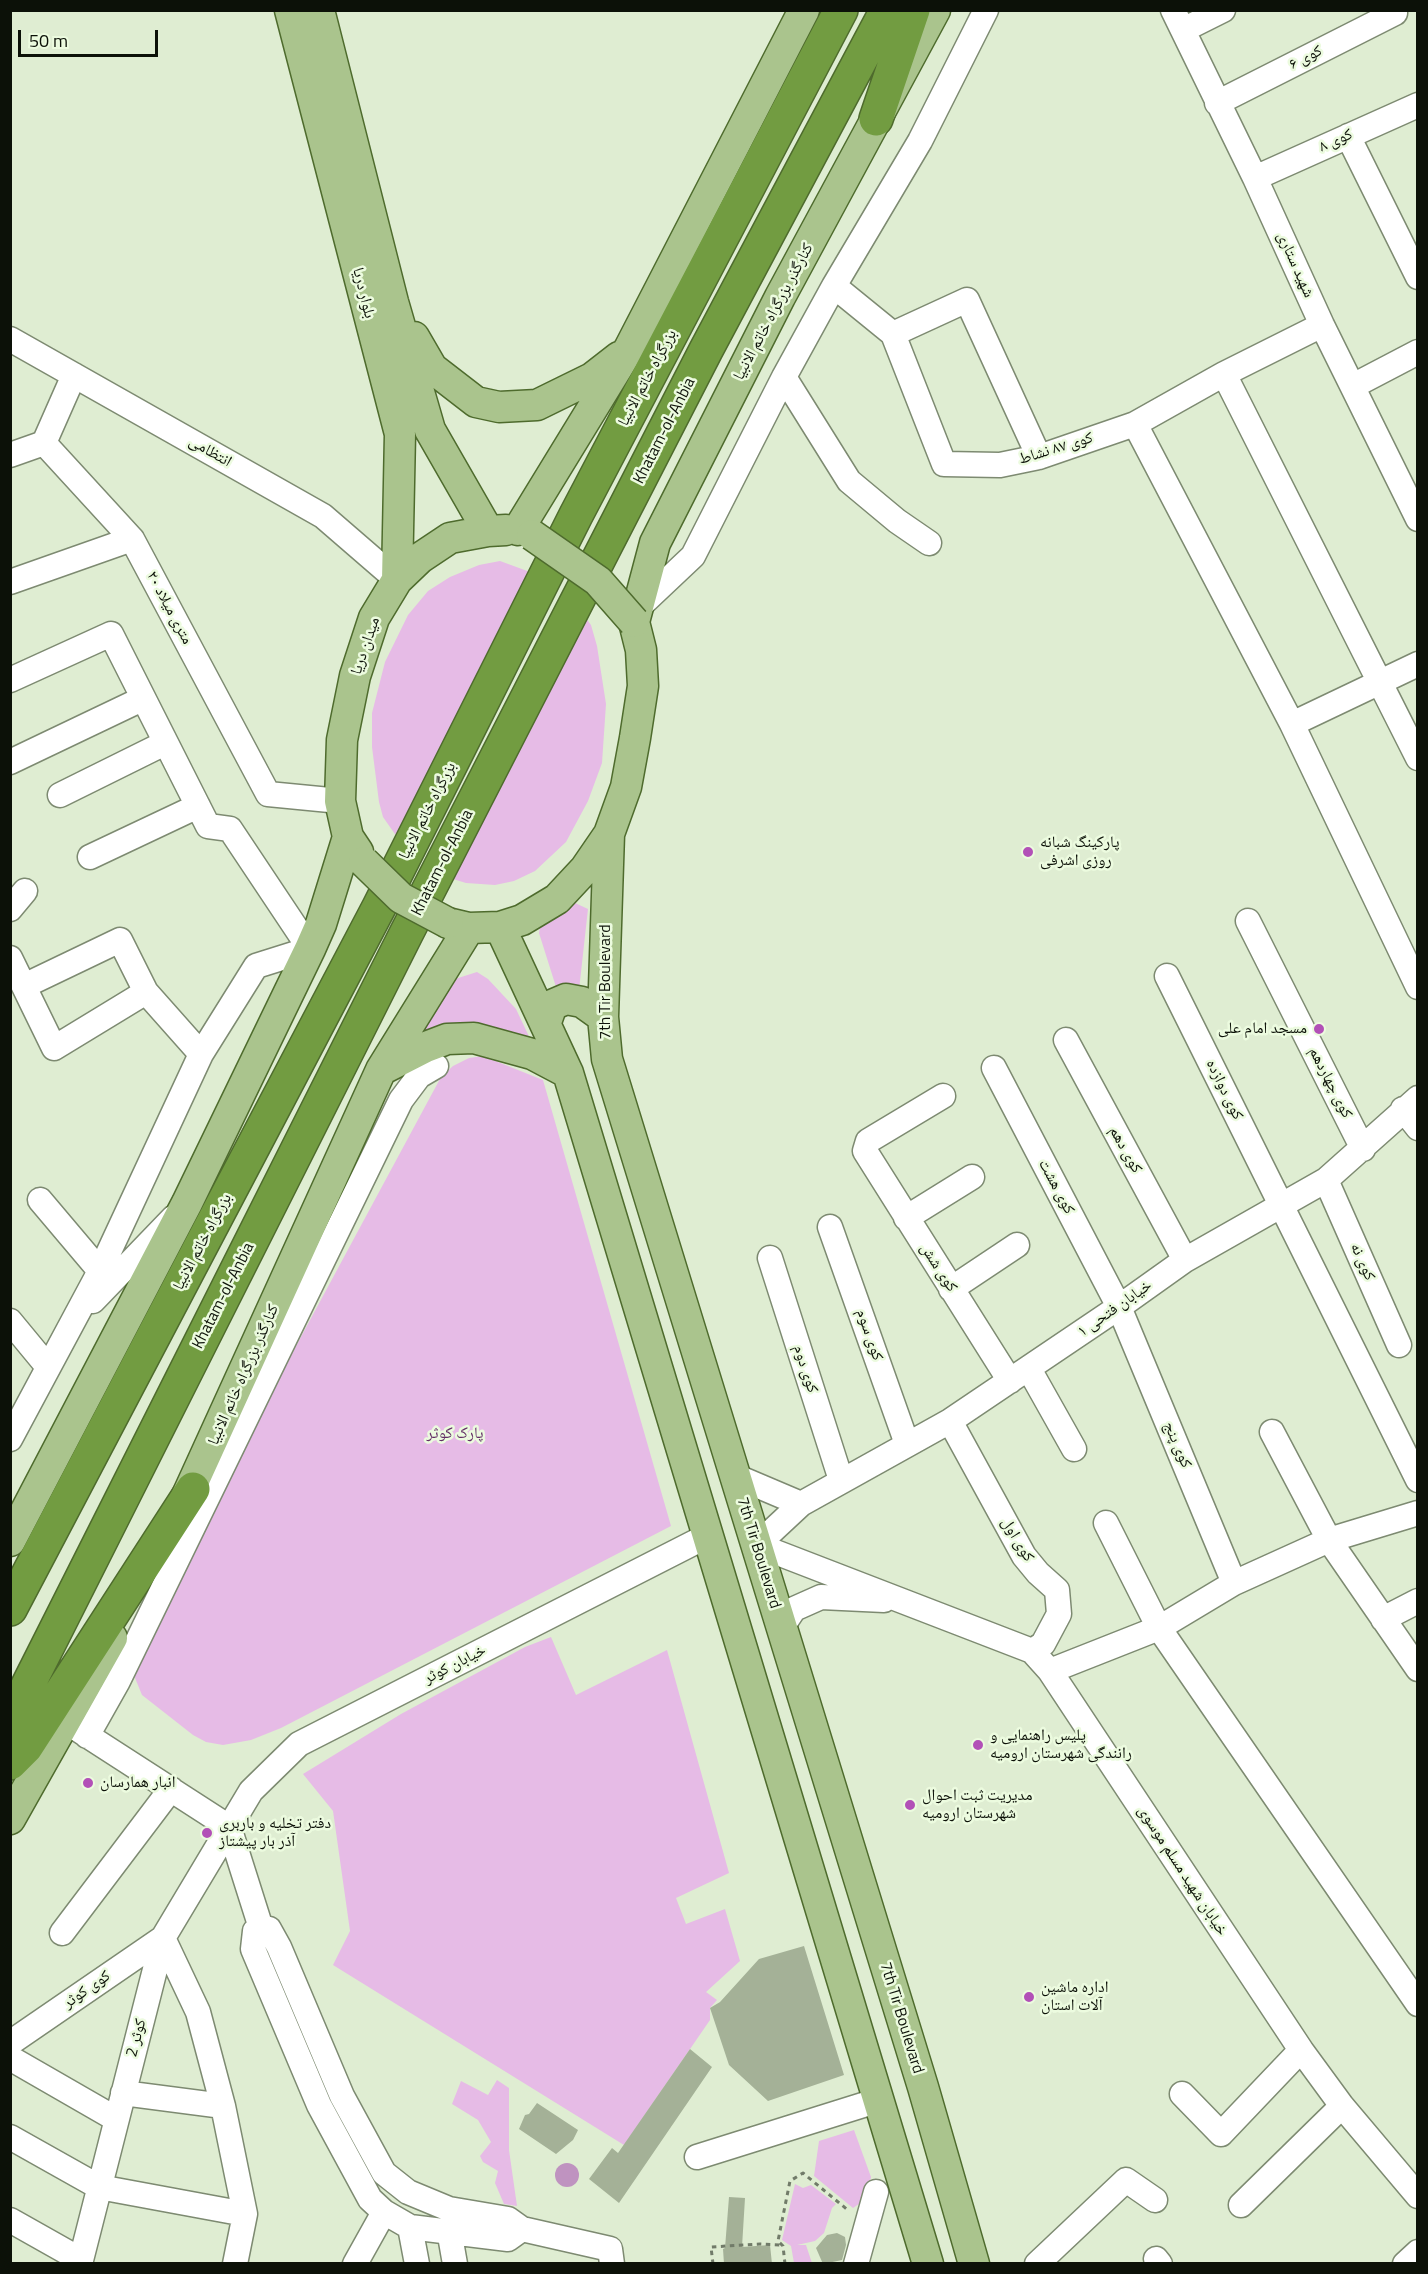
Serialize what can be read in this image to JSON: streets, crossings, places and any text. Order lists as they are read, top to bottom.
{
  "streets": {
    "highway": ["بزرگراه خاتم الانبیا", "Khatam-ol-Anbia"],
    "main road": [
      "بلوار دریا",
      "کنارگذر بزرگراه خاتم الانبیا",
      "میدان دریا",
      "7th Tir Boulevard"
    ],
    "street": [
      "کوی ۶",
      "کوی ۸",
      "شهید ستاری",
      "کوی ۸۷ نشاط",
      "انتظامی",
      "۲۰ متری میلاد",
      "کوی چهاردهم",
      "کوی دوازده",
      "کوی دهم",
      "کوی هشت",
      "کوی نه",
      "کوی شش",
      "خیابان فتحی ۱",
      "کوی سوم",
      "کوی دوم",
      "کوی پنج",
      "کوی اول",
      "خیابان کوثر",
      "خیابان شهید مسلم موسوی",
      "کوی کوثر",
      "کوثر 2"
    ]
  },
  "crossings": [
    ["کوی ۶", "شهید ستاری"],
    ["کوی ۸", "شهید ستاری"],
    ["شهید ستاری", "کوی ۸۷ نشاط"],
    ["بلوار دریا", "انتظامی"],
    ["بلوار دریا", "میدان دریا"],
    ["کنارگذر بزرگراه خاتم الانبیا", "میدان دریا"],
    ["انتظامی", "میدان دریا"],
    ["۲۰ متری میلاد", "میدان دریا"],
    ["7th Tir Boulevard", "خیابان فتحی ۱"],
    ["7th Tir Boulevard", "خیابان شهید مسلم موسوی"],
    ["کوی چهاردهم", "خیابان فتحی ۱"],
    ["کوی دوازده", "خیابان فتحی ۱"],
    ["کوی دهم", "خیابان فتحی ۱"],
    ["کوی هشت", "خیابان فتحی ۱"],
    ["کوی هشت", "کوی پنج"],
    ["کوی نه", "خیابان فتحی ۱"],
    ["کوی شش", "خیابان فتحی ۱"],
    ["خیابان فتحی ۱", "کوی سوم"],
    ["خیابان فتحی ۱", "کوی دوم"],
    ["خیابان فتحی ۱", "کوی پنج"],
    ["خیابان فتحی ۱", "کوی اول"],
    ["خیابان فتحی ۱", "خیابان شهید مسلم موسوی"],
    ["کوی اول", "خیابان شهید مسلم موسوی"],
    ["خیابان کوثر", "کوثر 2"],
    ["کوی کوثر", "کوثر 2"]
  ],
  "parks": ["پارک کوثر"],
  "places": [
    "پارکینگ شبانه روزی اشرفی",
    "مسجد امام علی",
    "پلیس راهنمایی و رانندگی شهرستان ارومیه",
    "انبار همارسان",
    "مدیریت ثبت احوال شهرستان ارومیه",
    "دفتر تخلیه و باربری آذر بار پیشتاز",
    "اداره ماشین آلات استان"
  ],
  "scale_bar": "50 m"
}
